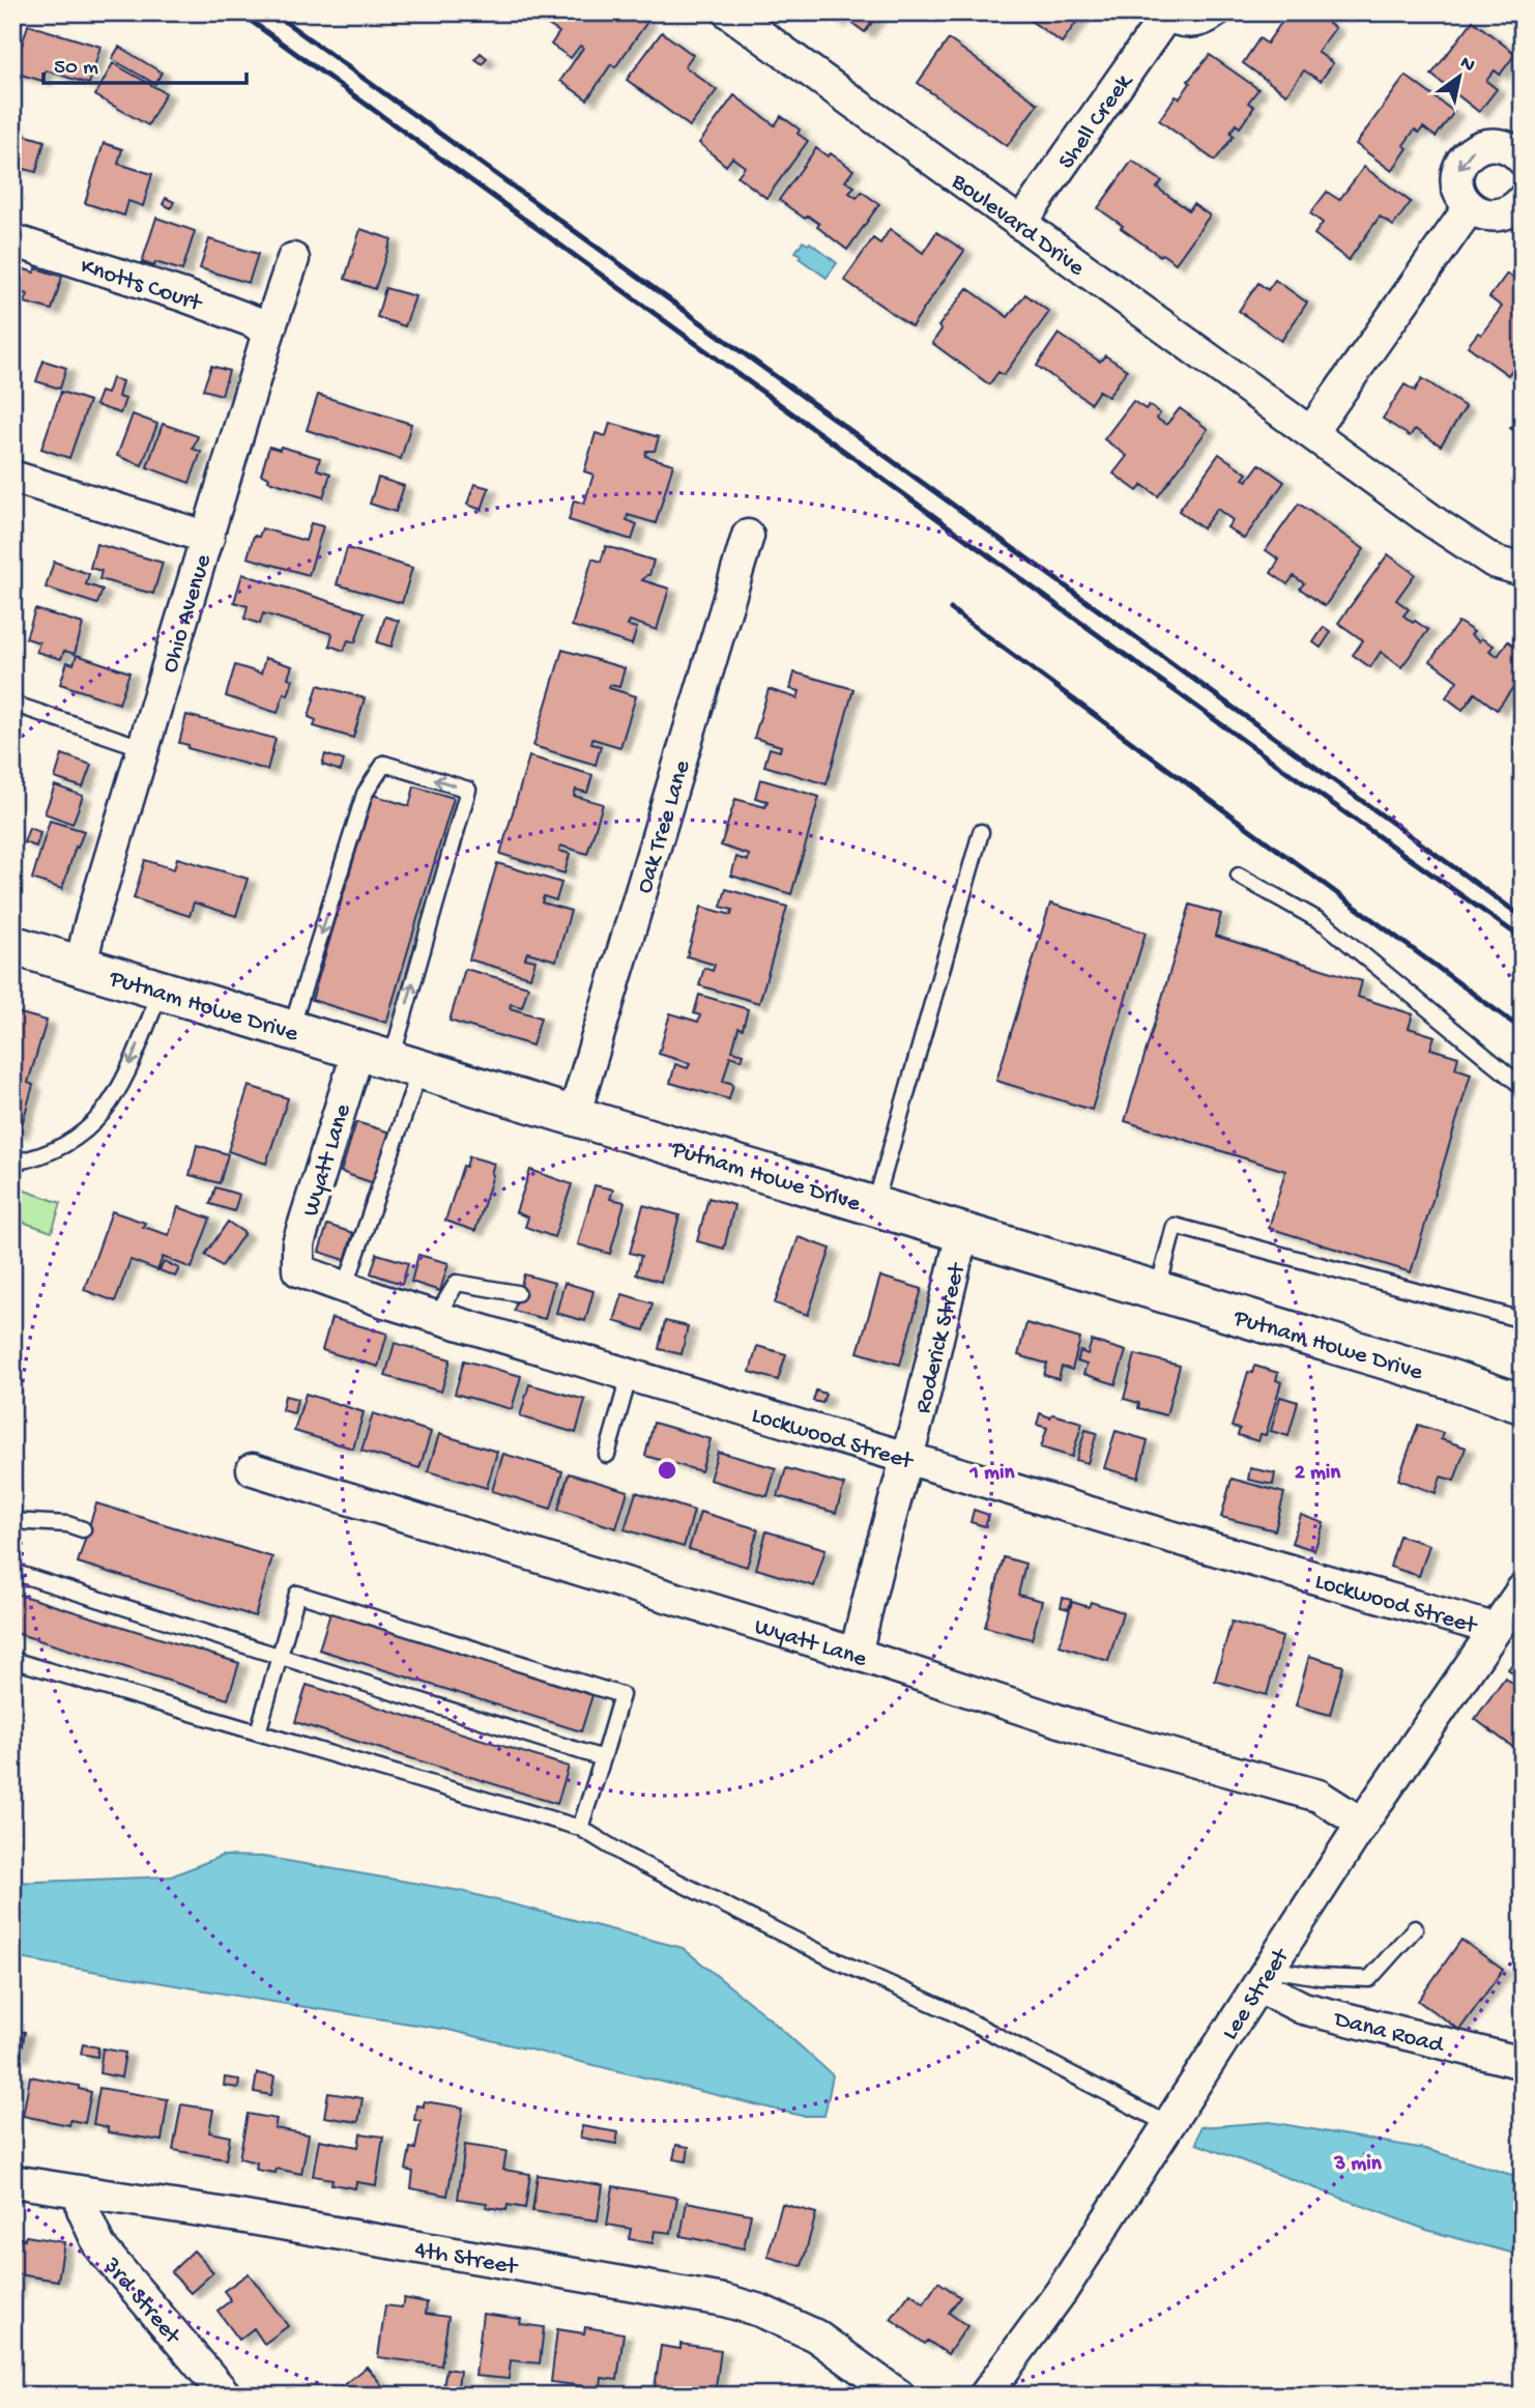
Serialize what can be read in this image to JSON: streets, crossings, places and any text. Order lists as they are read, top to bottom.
{
  "streets": {
    "street": [
      "Shell Creek",
      "Boulevard Drive",
      "Knotts Court",
      "Ohio Avenue",
      "Oak Tree Lane",
      "Putnam Howe Drive",
      "Wyatt Lane",
      "Roderick Street",
      "Lockwood Street",
      "Lee Street",
      "Dana Road",
      "4th Street",
      "3rd Street"
    ]
  },
  "crossings": [
    ["Shell Creek", "Boulevard Drive"],
    ["Knotts Court", "Ohio Avenue"],
    ["Ohio Avenue", "Putnam Howe Drive"],
    ["Oak Tree Lane", "Putnam Howe Drive"],
    ["Putnam Howe Drive", "Wyatt Lane"],
    ["Putnam Howe Drive", "Roderick Street"],
    ["Wyatt Lane", "Roderick Street"],
    ["Wyatt Lane", "Lockwood Street"],
    ["Wyatt Lane", "Lee Street"],
    ["Roderick Street", "Lockwood Street"],
    ["Lockwood Street", "Lee Street"],
    ["Lee Street", "Dana Road"],
    ["4th Street", "3rd Street"]
  ],
  "scale_bar": "50 m",
  "north": "top right",
  "rings": ["1 min", "2 min", "3 min"]
}
